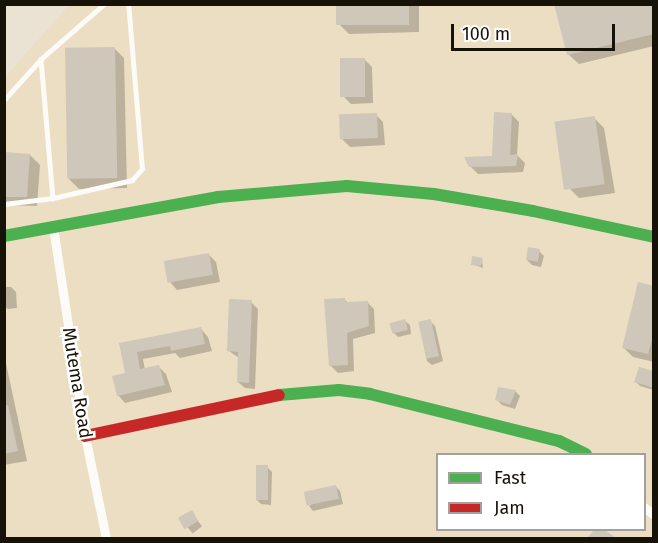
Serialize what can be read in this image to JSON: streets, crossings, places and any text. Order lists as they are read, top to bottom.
{
  "streets": {
    "street": ["Mutema Road"]
  },
  "legend": ["Fast", "Jam"],
  "scale_bar": "100 m"
}
